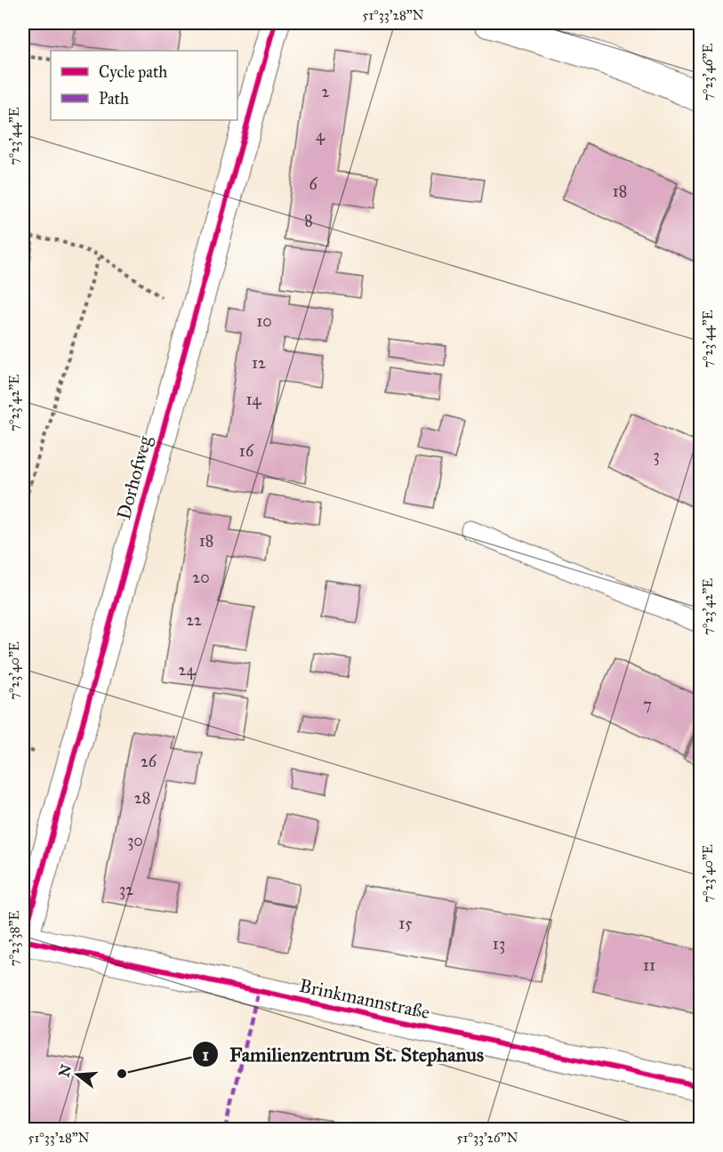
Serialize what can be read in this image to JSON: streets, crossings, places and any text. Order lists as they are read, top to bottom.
{
  "streets": {
    "street": ["Dorhofweg", "Brinkmannstraße"]
  },
  "crossings": [
    ["Dorhofweg", "Brinkmannstraße"]
  ],
  "places": ["Familienzentrum St. Stephanus"],
  "house_numbers": [
    "2",
    "4",
    "6",
    "18",
    "8",
    "10",
    "12",
    "14",
    "16",
    "3",
    "18",
    "20",
    "22",
    "24",
    "7",
    "26",
    "28",
    "30",
    "32",
    "15",
    "13",
    "11"
  ],
  "legend": ["Cycle path", "Path"],
  "north": "left",
  "coordinates": [
    "51°33'28\"N",
    "7°23'46\"E",
    "7°23'44\"E",
    "7°23'42\"E",
    "7°23'40\"E",
    "7°23'38\"E",
    "51°33'26\"N"
  ]
}
